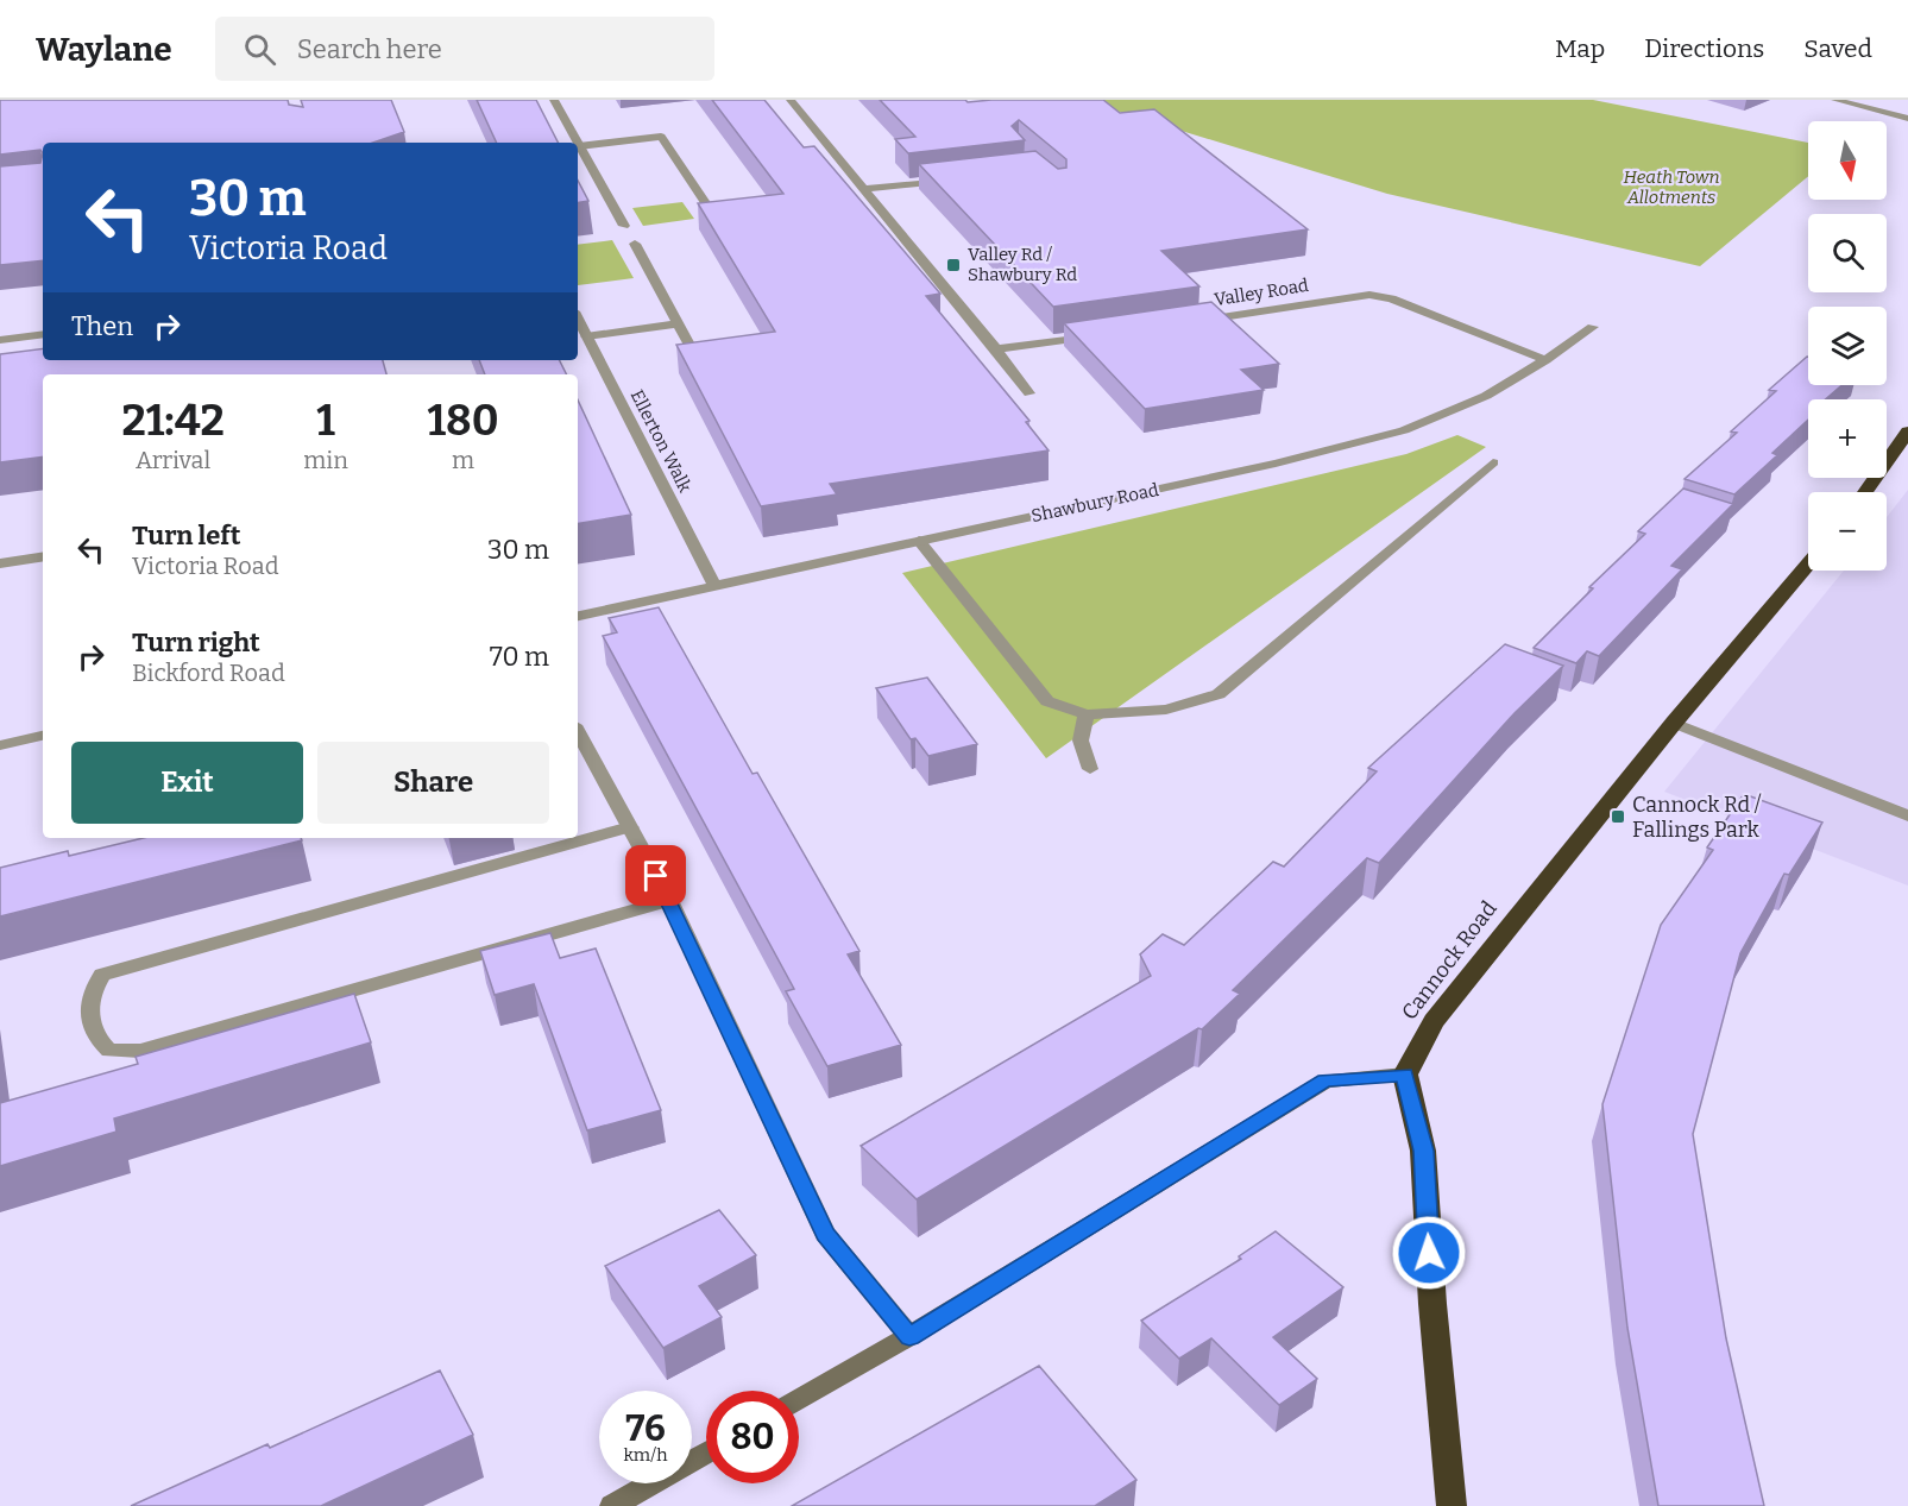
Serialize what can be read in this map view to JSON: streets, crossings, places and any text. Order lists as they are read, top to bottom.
{
  "streets": {
    "highway": ["Cannock Road"],
    "street": ["Valley Road", "Ellerton Walk", "Shawbury Road"]
  },
  "crossings": [
    ["Valley Road", "Shawbury Road"],
    ["Ellerton Walk", "Shawbury Road"]
  ],
  "parks": ["Heath Town Allotments"],
  "places": {
    "transit": ["Valley Rd / Shawbury Rd", "Cannock Rd / Fallings Park"]
  },
  "north": "bottom",
  "page": {
    "header": "Waylane",
    "search": "Search here",
    "nav": ["Map", "Directions", "Saved"],
    "map_buttons": ["+", "−"],
    "turn": ["30 m", "Victoria Road"],
    "then": "Then",
    "eta": [
      "21:42",
      "Arrival",
      "1",
      "min",
      "180",
      "m"
    ],
    "list": [
      {
        "name": "Turn left",
        "note": "Victoria Road",
        "value": "30 m"
      },
      {
        "name": "Turn right",
        "note": "Bickford Road",
        "value": "70 m"
      }
    ],
    "buttons": ["Exit", "Share"],
    "speed": "76 km/h",
    "limit": "80"
  }
}
